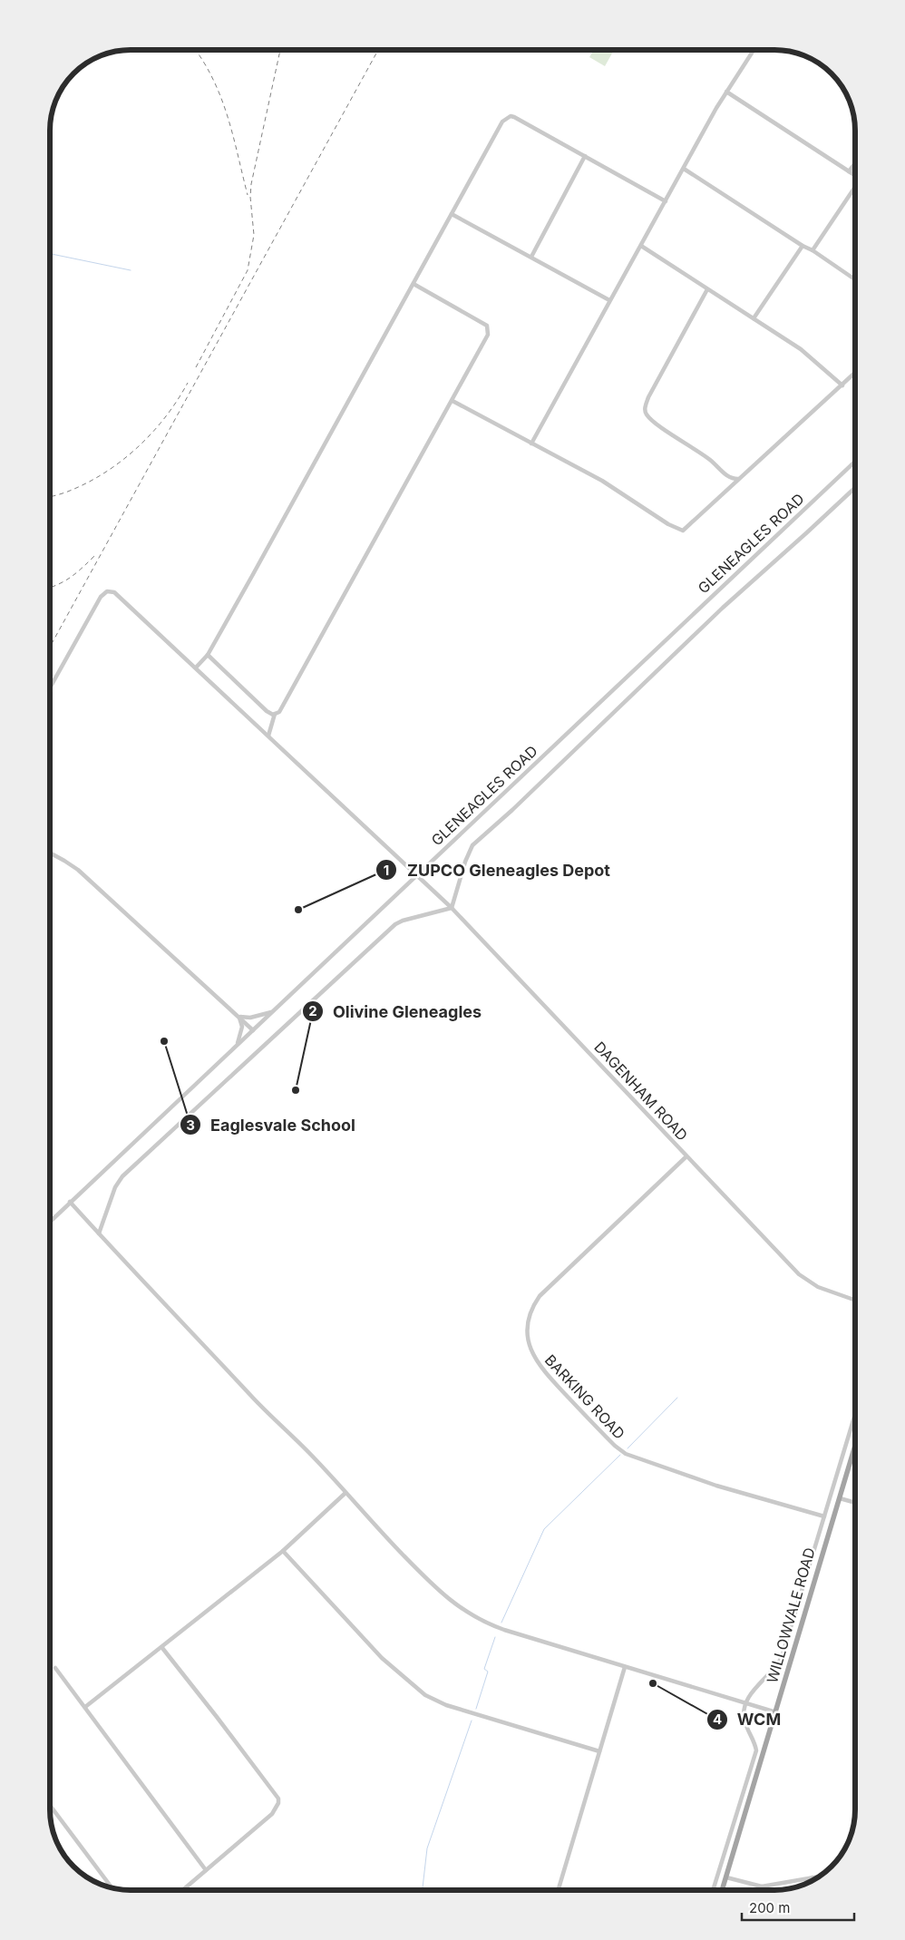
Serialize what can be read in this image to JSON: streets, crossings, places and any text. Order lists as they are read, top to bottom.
{
  "streets": {
    "main road": ["WILLOWVALE ROAD"],
    "street": ["GLENEAGLES ROAD", "DAGENHAM ROAD", "BARKING ROAD"]
  },
  "crossings": [
    ["GLENEAGLES ROAD", "DAGENHAM ROAD"],
    ["DAGENHAM ROAD", "BARKING ROAD"]
  ],
  "places": [
    "ZUPCO Gleneagles Depot",
    "Eaglesvale School",
    "Olivine Gleneagles",
    "WCM"
  ],
  "scale_bar": "200 m"
}
